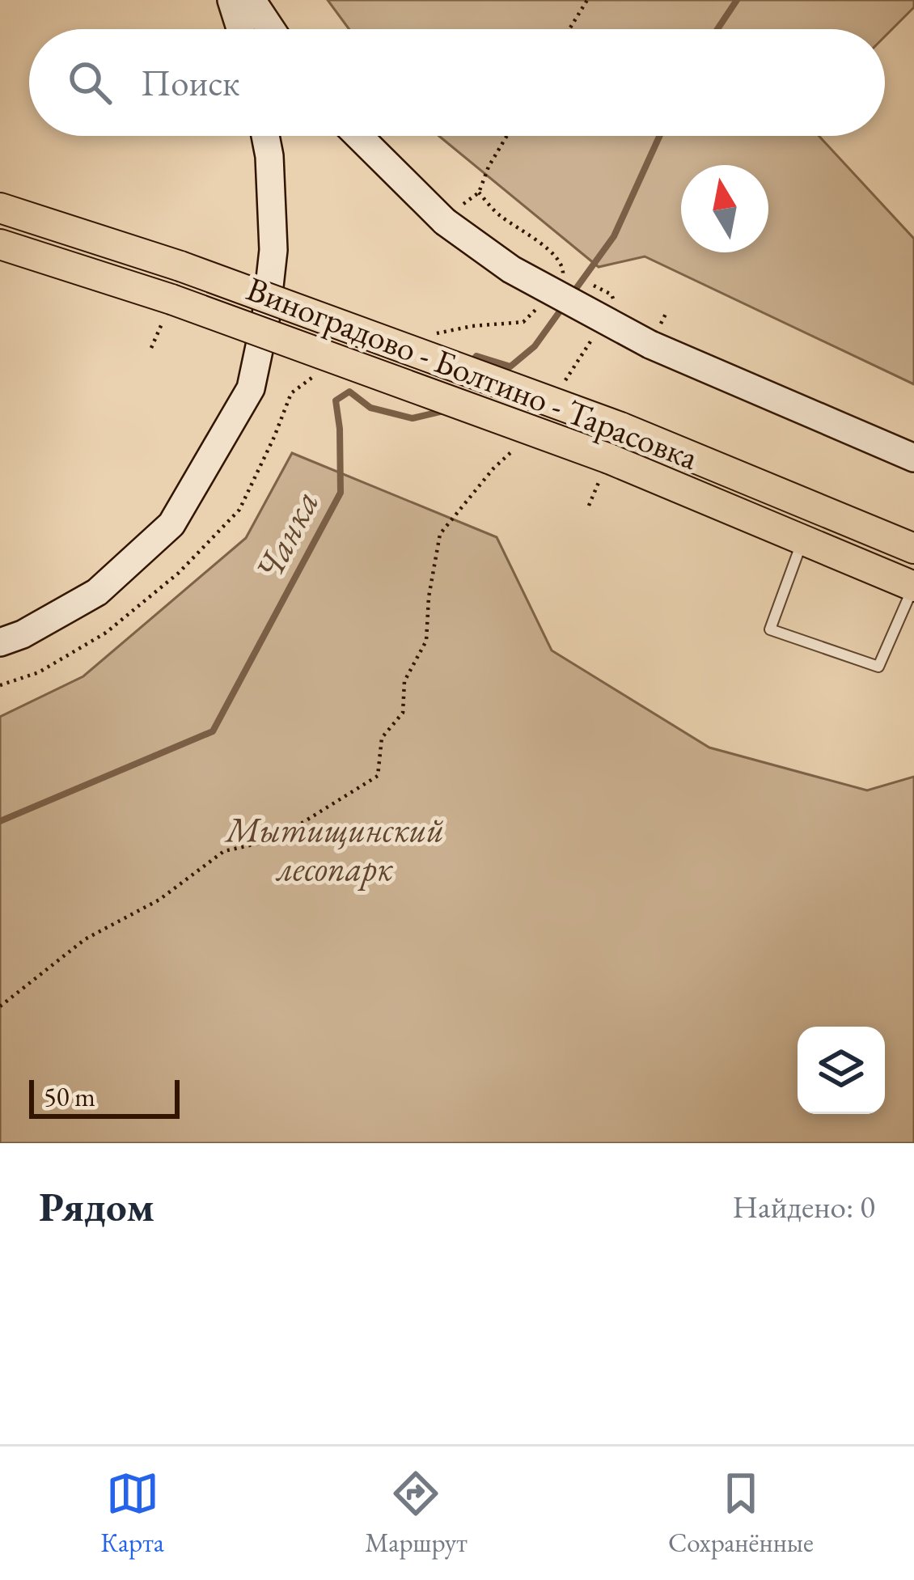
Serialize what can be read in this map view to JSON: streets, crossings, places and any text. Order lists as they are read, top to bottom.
{
  "streets": {
    "main road": ["Виноградово - Болтино - Тарасовка"]
  },
  "water": ["Чанка"],
  "parks": ["Мытищинский лесопарк"],
  "scale_bar": "50 m",
  "north": "top",
  "page": {
    "search": "Поиск",
    "scale": "50 m",
    "heading": ["Рядом", "Найдено: 0"],
    "nav": ["Карта", "Маршрут", "Сохранённые"]
  }
}
